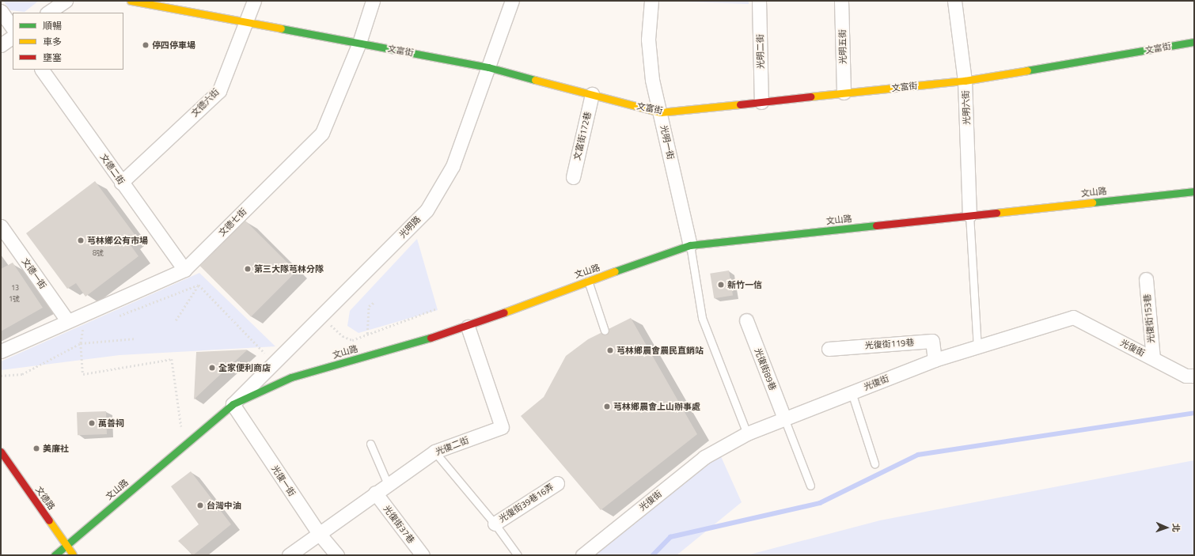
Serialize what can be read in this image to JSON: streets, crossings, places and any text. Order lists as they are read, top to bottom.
{
  "streets": {
    "main road": ["文富街", "文山路", "文德路"],
    "street": [
      "光明五街",
      "光明二街",
      "文德六街",
      "光明六街",
      "文富街172巷",
      "光明一街",
      "文德二街",
      "文德七街",
      "光明路",
      "文德一街",
      "光復街153巷",
      "光復街119巷",
      "光復街",
      "光復街89巷",
      "光復二街",
      "光復一街",
      "光復街39巷16弄",
      "光復街37巷"
    ]
  },
  "crossings": [
    ["光明五街", "文富街"],
    ["文富街", "光明二街"],
    ["文富街", "文德六街"],
    ["文富街", "光明六街"],
    ["文富街", "文富街172巷"],
    ["文富街", "光明一街"],
    ["文富街", "文德七街"],
    ["文富街", "光明路"],
    ["文德六街", "文德二街"],
    ["光明六街", "文山路"],
    ["光明一街", "文山路"],
    ["文德二街", "文德七街"],
    ["文山路", "光明路"],
    ["文山路", "光復二街"],
    ["文山路", "光復一街"],
    ["文山路", "文德路"],
    ["文德七街", "文德一街"],
    ["光明路", "光復一街"],
    ["光復街153巷", "光復街"],
    ["光復街119巷", "光復街"],
    ["光復街", "光復街89巷"],
    ["光復二街", "光復一街"],
    ["光復二街", "光復街37巷"]
  ],
  "places": [
    "停四停車場",
    "芎林鄉公有市場",
    "第三大隊芎林分隊",
    "新竹一信",
    "芎林鄉農會農民直銷站",
    "全家便利商店",
    "芎林鄉農會上山辦事處",
    "萬善祠",
    "美廉社",
    "台灣中油"
  ],
  "house_numbers": ["8號", "13", "1號"],
  "legend": ["順暢", "車多", "壅塞"],
  "north": "right"
}
